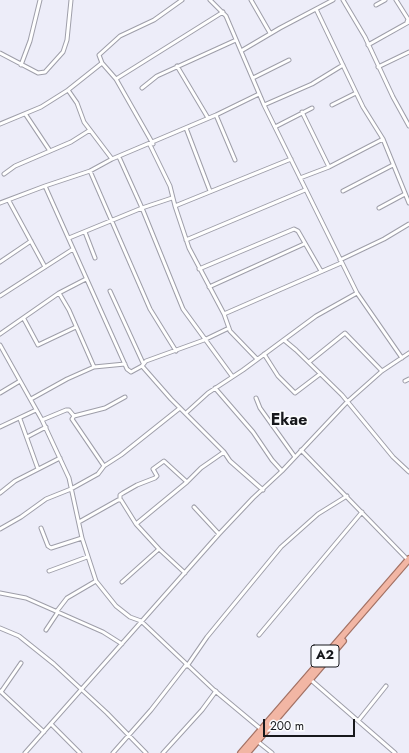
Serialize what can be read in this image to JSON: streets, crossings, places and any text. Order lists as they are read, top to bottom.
{
  "streets": {
    "highway": ["A2"]
  },
  "districts": ["Ekae"],
  "scale_bar": "200 m"
}
